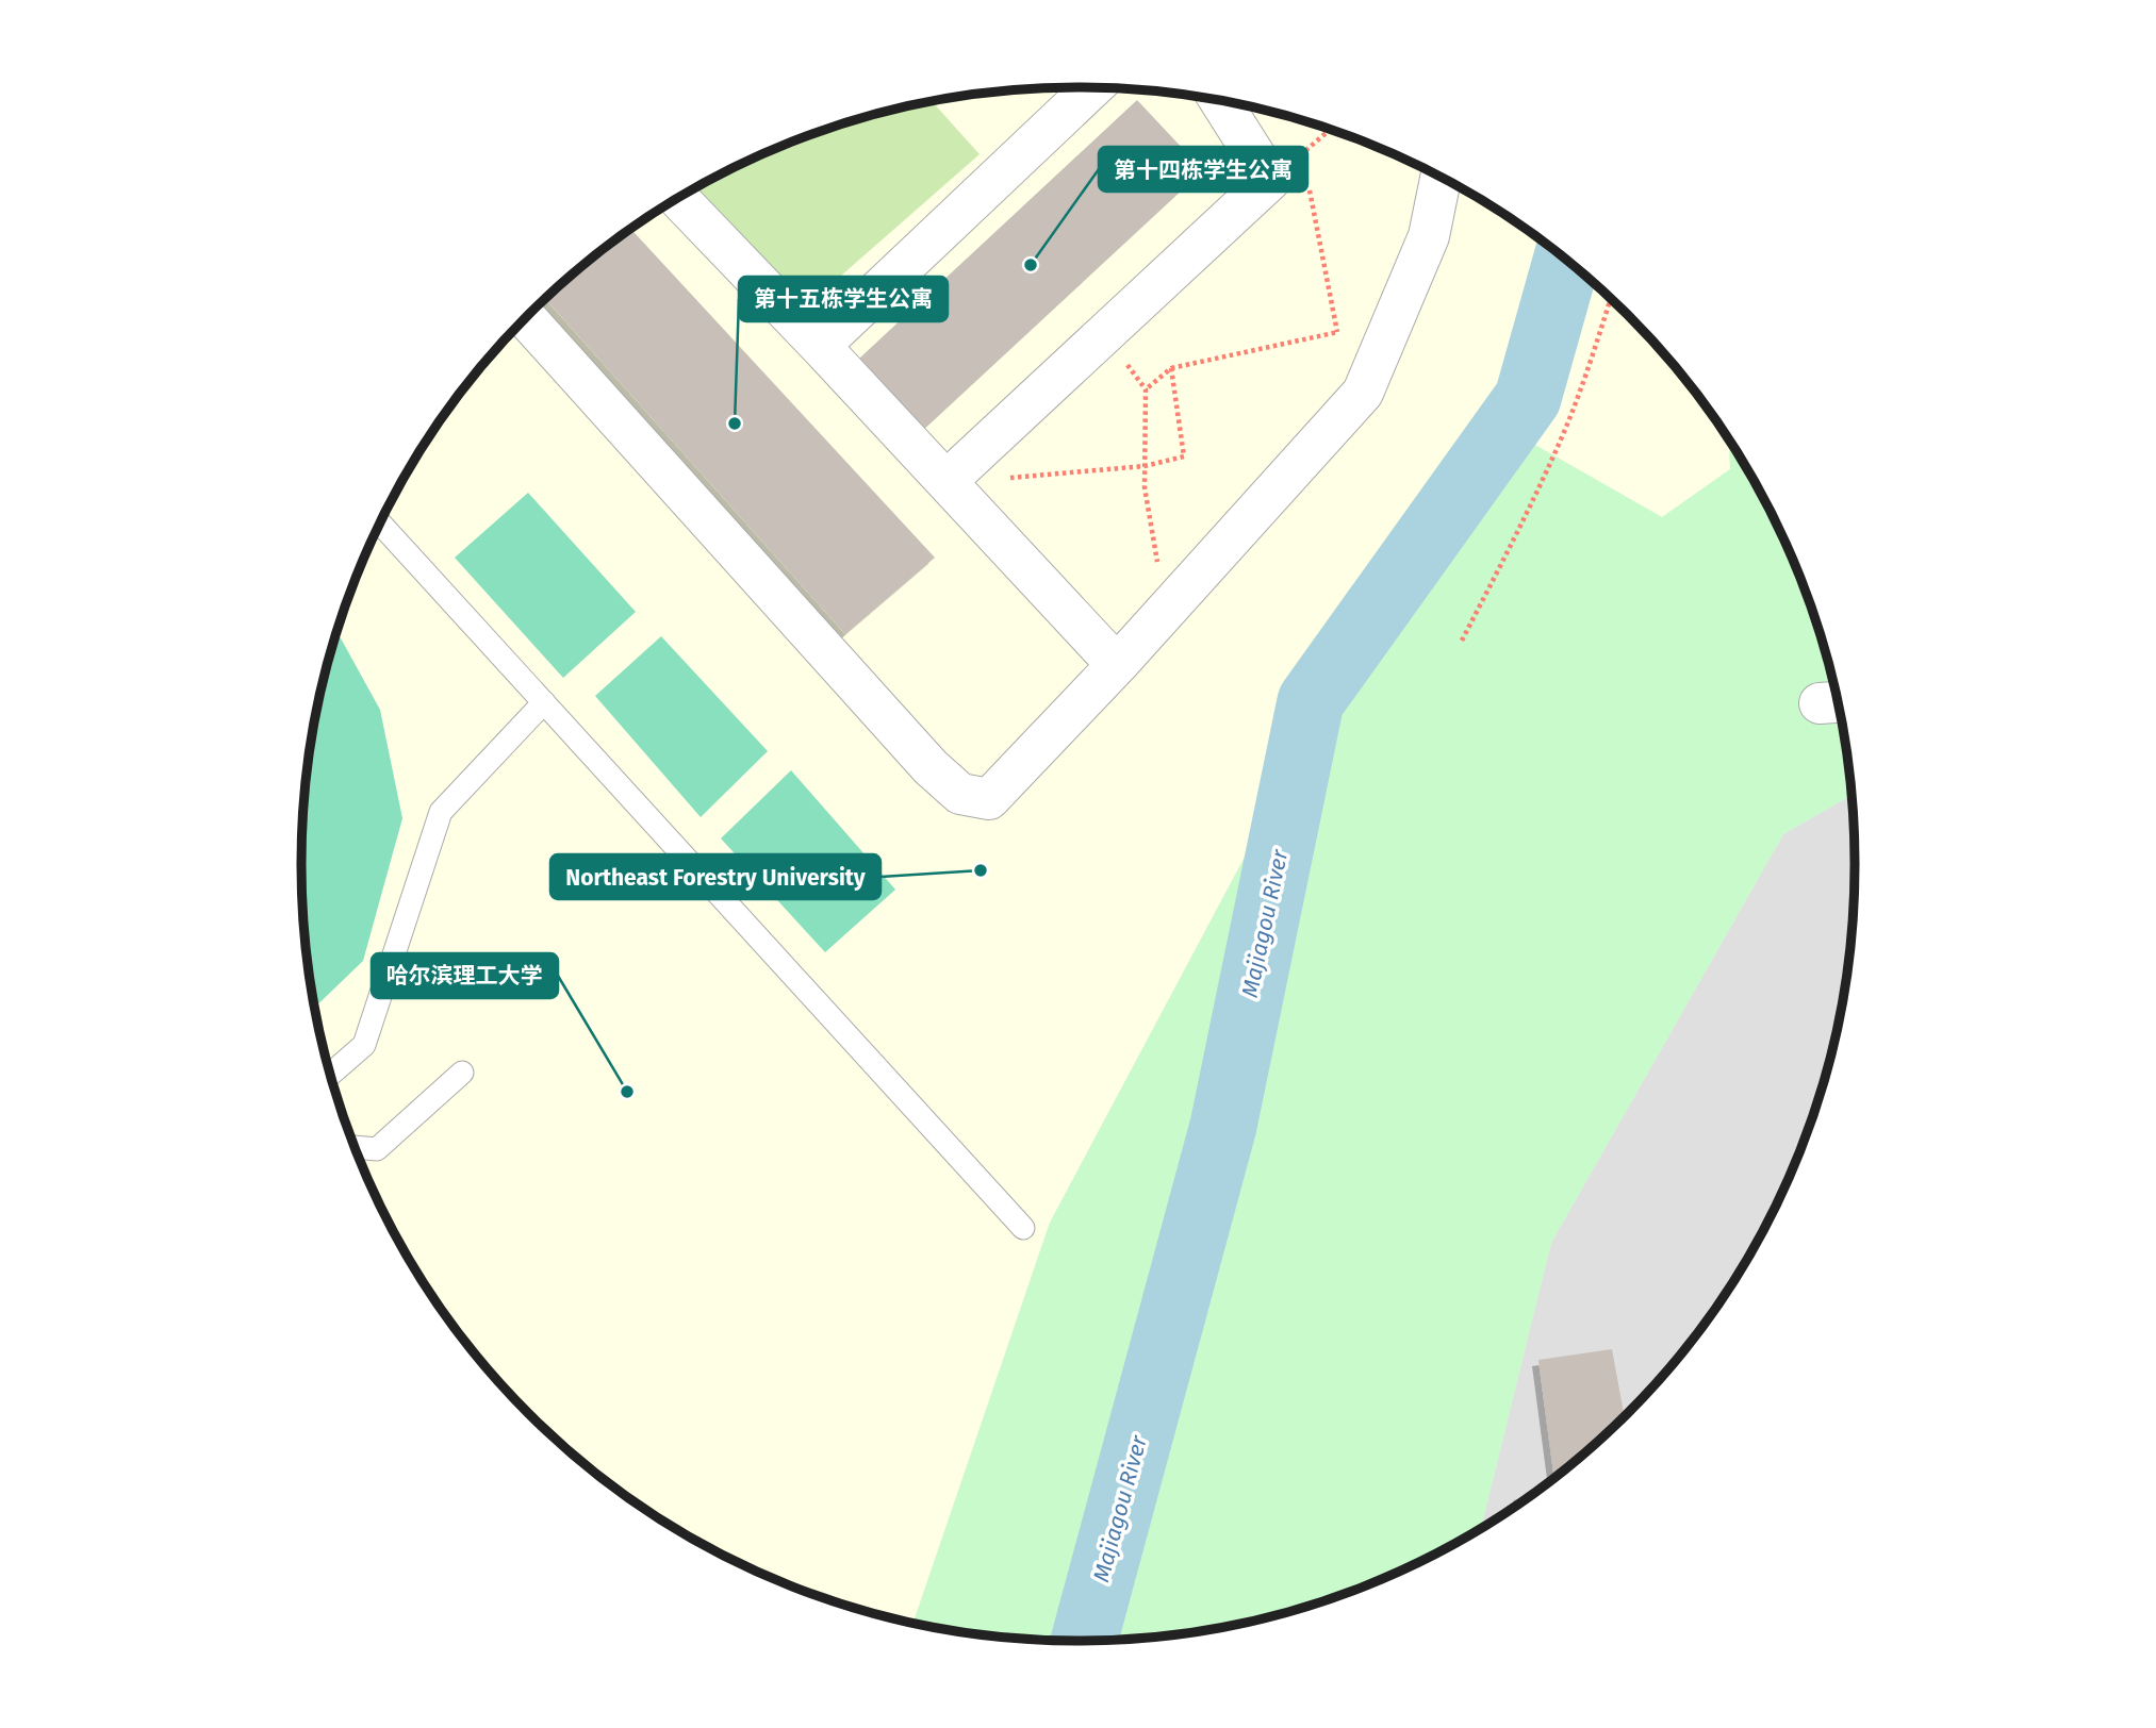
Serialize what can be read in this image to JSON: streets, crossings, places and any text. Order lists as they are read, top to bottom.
{
  "water": ["Majiagou River"],
  "places": [
    "第十四栋学生公寓",
    "第十五栋学生公寓",
    "Northeast Forestry University",
    "哈尔滨理工大学"
  ]
}
